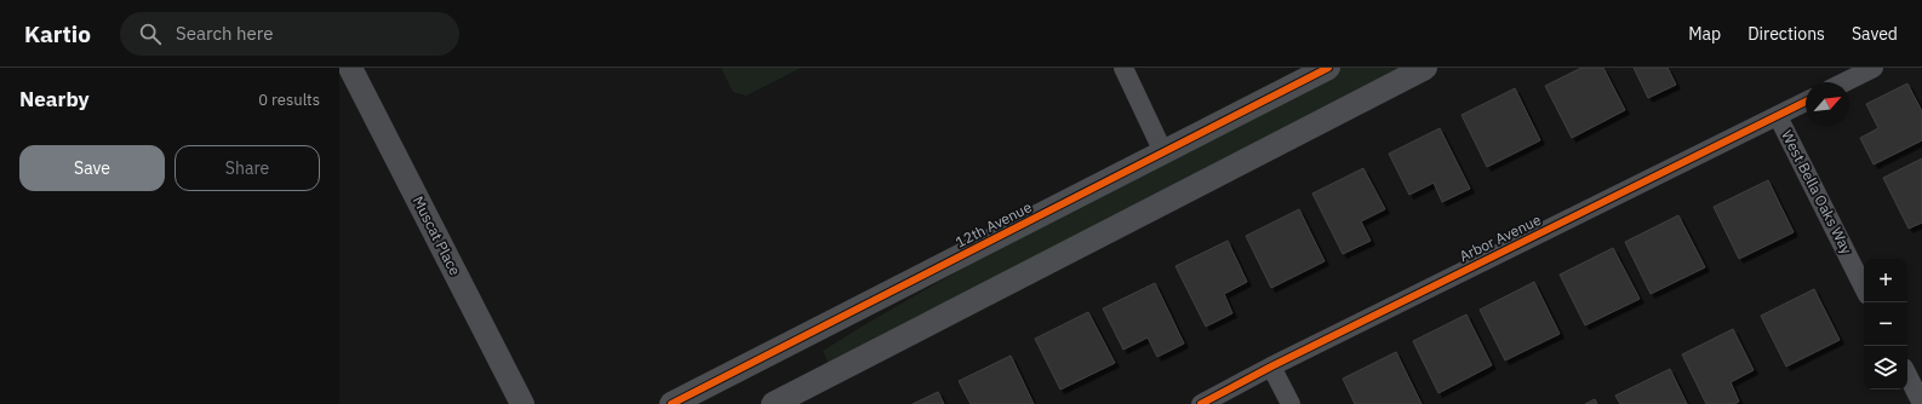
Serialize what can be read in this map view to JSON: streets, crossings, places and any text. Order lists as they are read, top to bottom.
{
  "streets": {
    "street": [
      "West Bella Oaks Way",
      "12th Avenue",
      "Muscat Place",
      "Arbor Avenue"
    ]
  },
  "crossings": [
    ["West Bella Oaks Way", "Arbor Avenue"]
  ],
  "north": "top right",
  "page": {
    "header": "Kartio",
    "search": "Search here",
    "nav": ["Map", "Directions", "Saved"],
    "heading": ["Nearby", "0 results"],
    "buttons": ["Save", "Share"],
    "map_buttons": ["+", "−"]
  }
}
